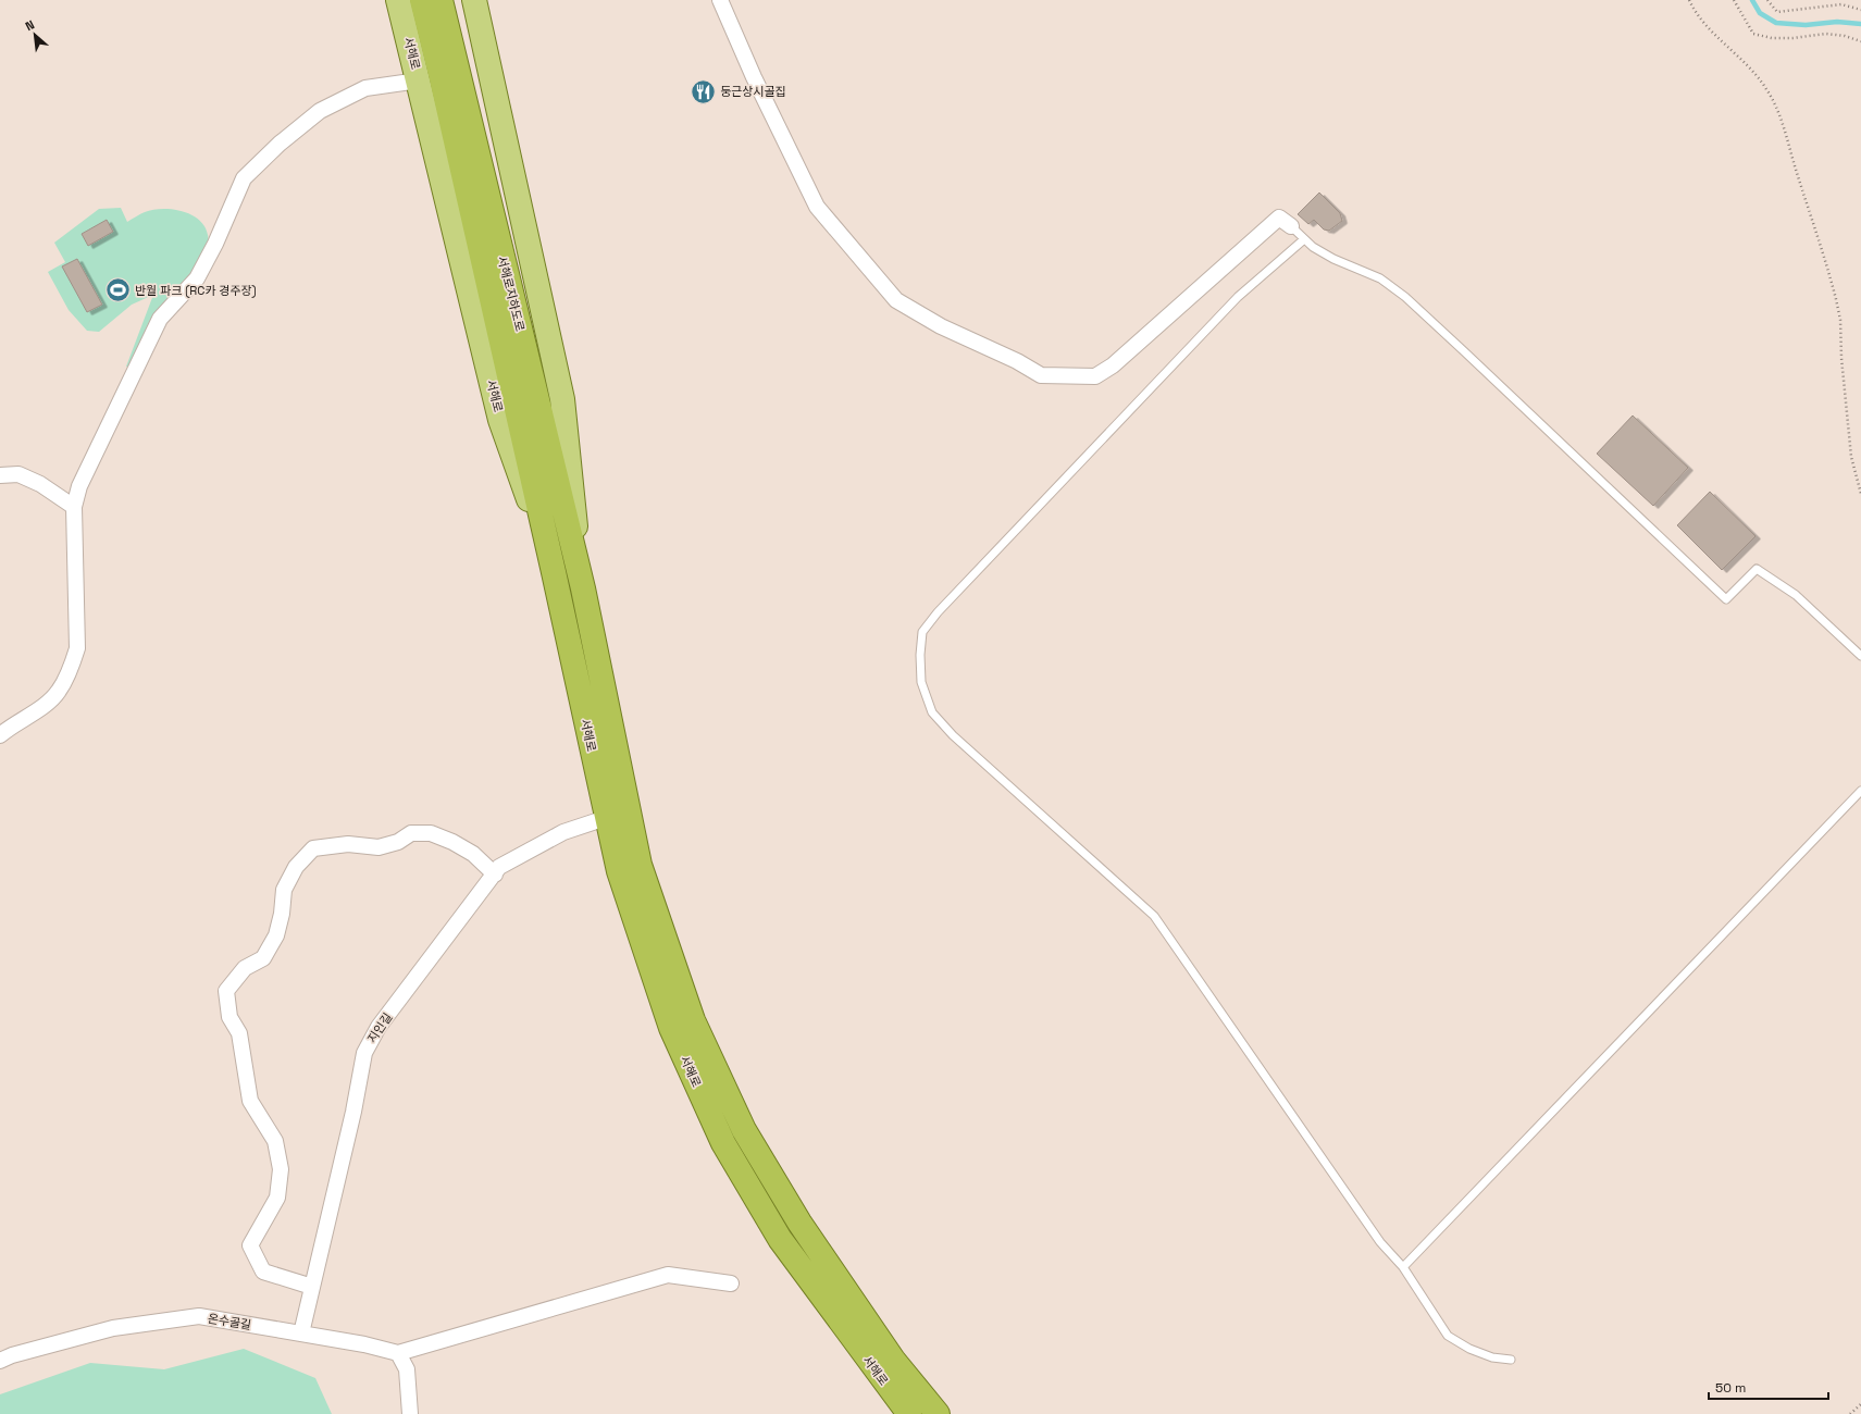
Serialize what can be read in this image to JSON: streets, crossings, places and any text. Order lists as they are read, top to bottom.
{
  "streets": {
    "highway": ["서해로", "서해로지하도로"],
    "street": ["지인길", "온수골길"]
  },
  "crossings": [
    ["서해로", "서해로지하도로"],
    ["서해로", "지인길"],
    ["지인길", "온수골길"]
  ],
  "places": {
    "restaurant": ["둥근상시골집"],
    "sports": ["반월 파크 (RC카 경주장)"]
  },
  "scale_bar": "50 m",
  "north": "top left"
}
